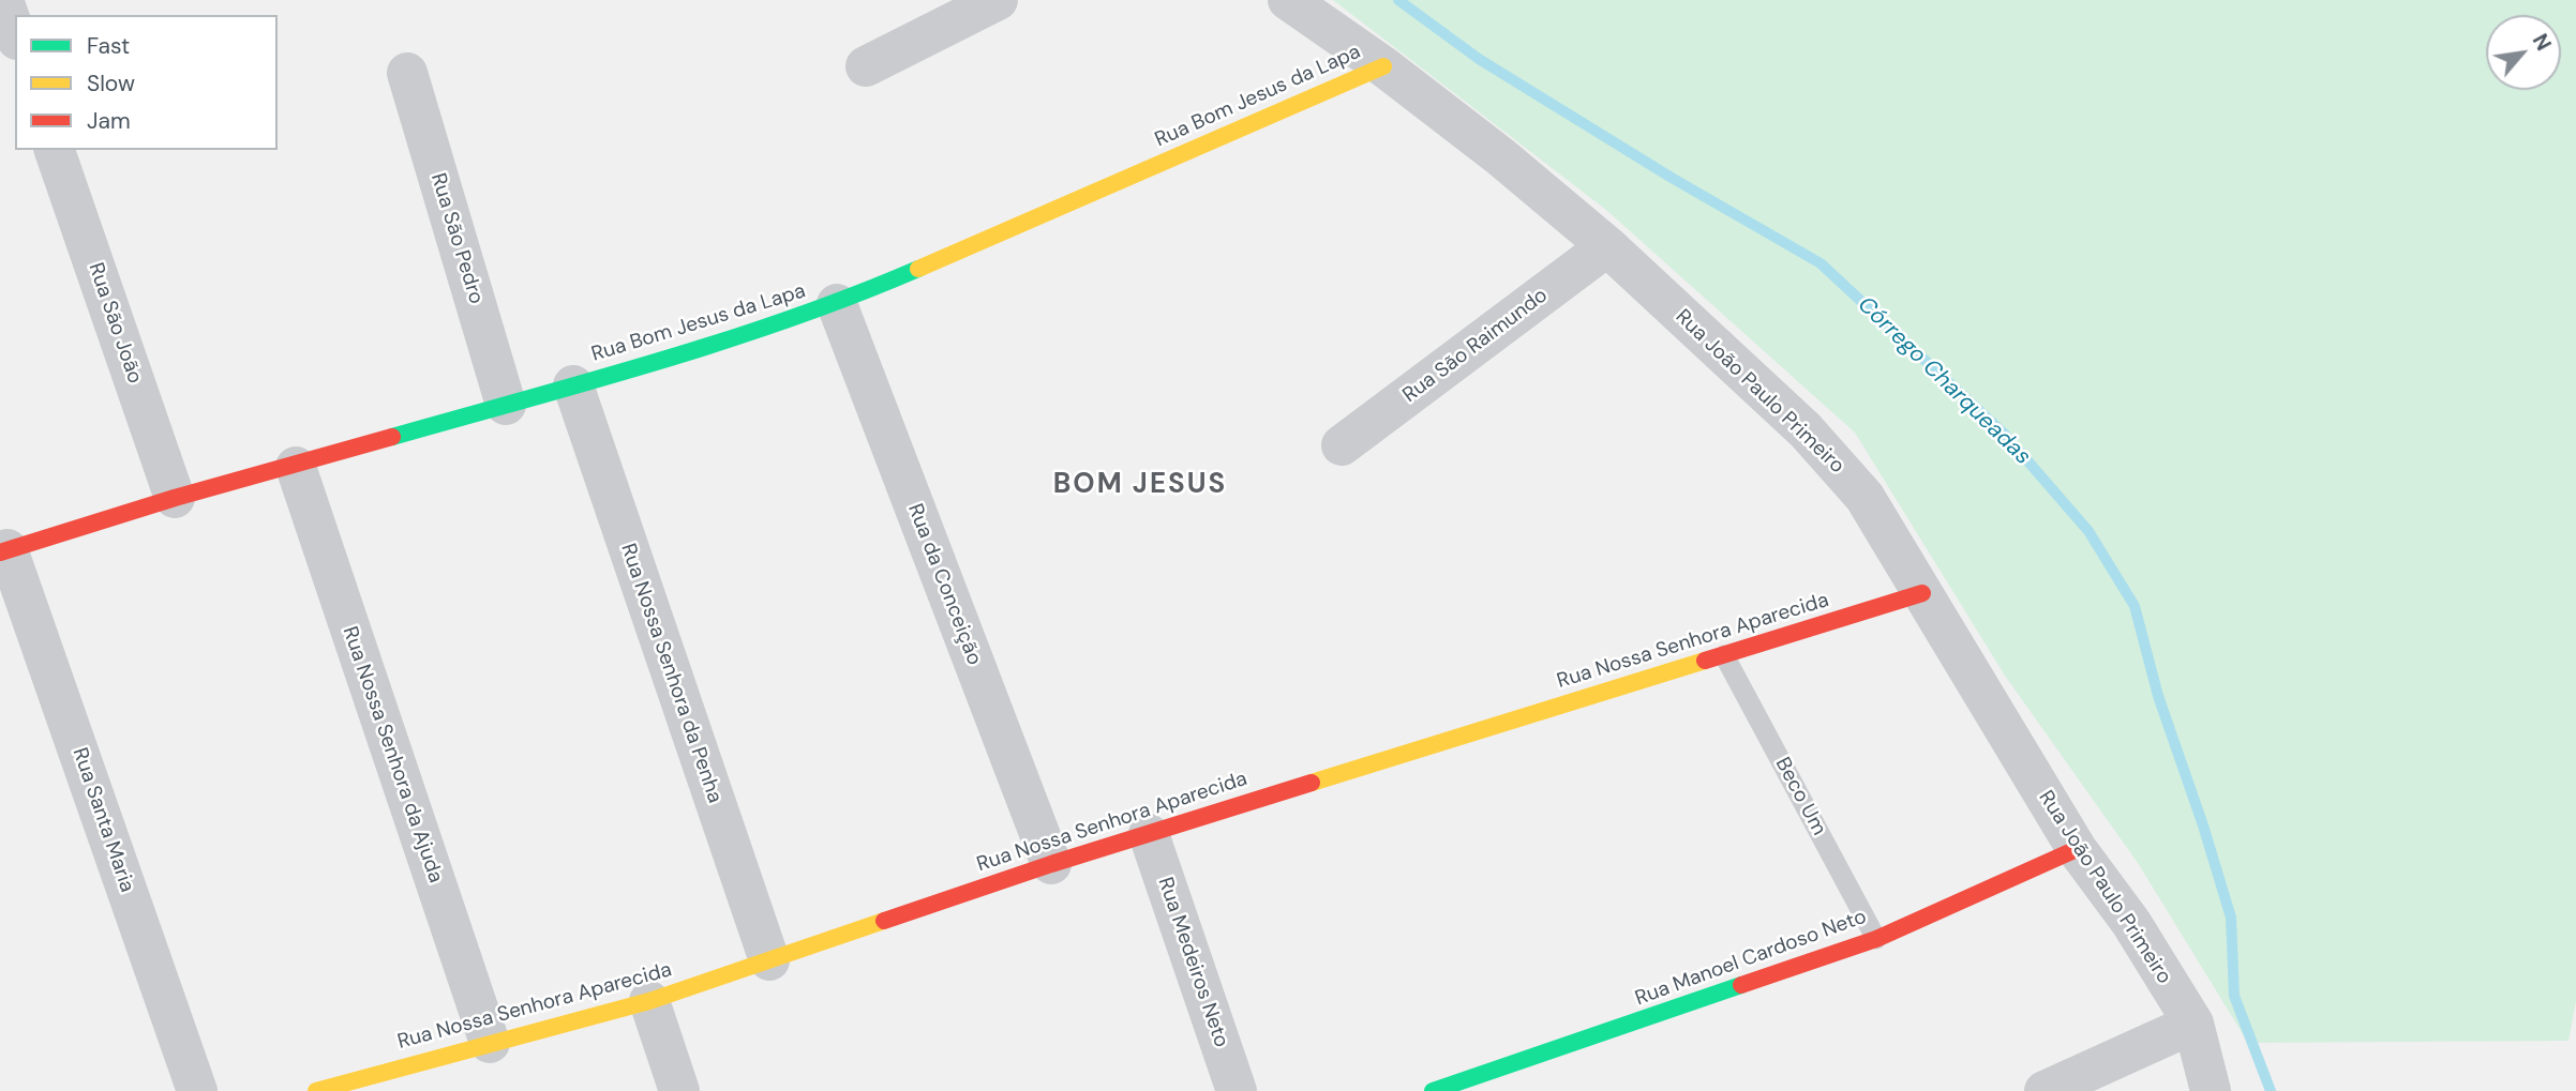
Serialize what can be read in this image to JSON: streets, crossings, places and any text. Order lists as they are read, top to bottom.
{
  "streets": {
    "street": [
      "Rua Bom Jesus da Lapa",
      "Rua São Pedro",
      "Rua São João",
      "Rua São Raimundo",
      "Rua João Paulo Primeiro",
      "Rua da Conceição",
      "Rua Nossa Senhora Aparecida",
      "Rua Nossa Senhora da Penha",
      "Rua Nossa Senhora da Ajuda",
      "Rua Santa Maria",
      "Rua Manoel Cardoso Neto",
      "Rua Medeiros Neto"
    ],
    "lane": ["Beco Um"]
  },
  "crossings": [
    ["Rua Bom Jesus da Lapa", "Rua São Pedro"],
    ["Rua Bom Jesus da Lapa", "Rua São João"],
    ["Rua Bom Jesus da Lapa", "Rua João Paulo Primeiro"],
    ["Rua Bom Jesus da Lapa", "Rua da Conceição"],
    ["Rua Bom Jesus da Lapa", "Rua Nossa Senhora da Penha"],
    ["Rua Bom Jesus da Lapa", "Rua Nossa Senhora da Ajuda"],
    ["Rua Bom Jesus da Lapa", "Rua Santa Maria"],
    ["Rua São Raimundo", "Rua João Paulo Primeiro"],
    ["Rua João Paulo Primeiro", "Rua Nossa Senhora Aparecida"],
    ["Rua João Paulo Primeiro", "Rua Manoel Cardoso Neto"],
    ["Rua da Conceição", "Rua Nossa Senhora Aparecida"],
    ["Rua Nossa Senhora Aparecida", "Rua Nossa Senhora da Penha"],
    ["Rua Nossa Senhora Aparecida", "Rua Nossa Senhora da Ajuda"],
    ["Rua Nossa Senhora Aparecida", "Beco Um"],
    ["Rua Nossa Senhora Aparecida", "Rua Medeiros Neto"],
    ["Beco Um", "Rua Manoel Cardoso Neto"]
  ],
  "districts": ["BOM JESUS"],
  "water": ["Córrego Charqueadas"],
  "legend": ["Fast", "Slow", "Jam"],
  "north": "top right"
}
